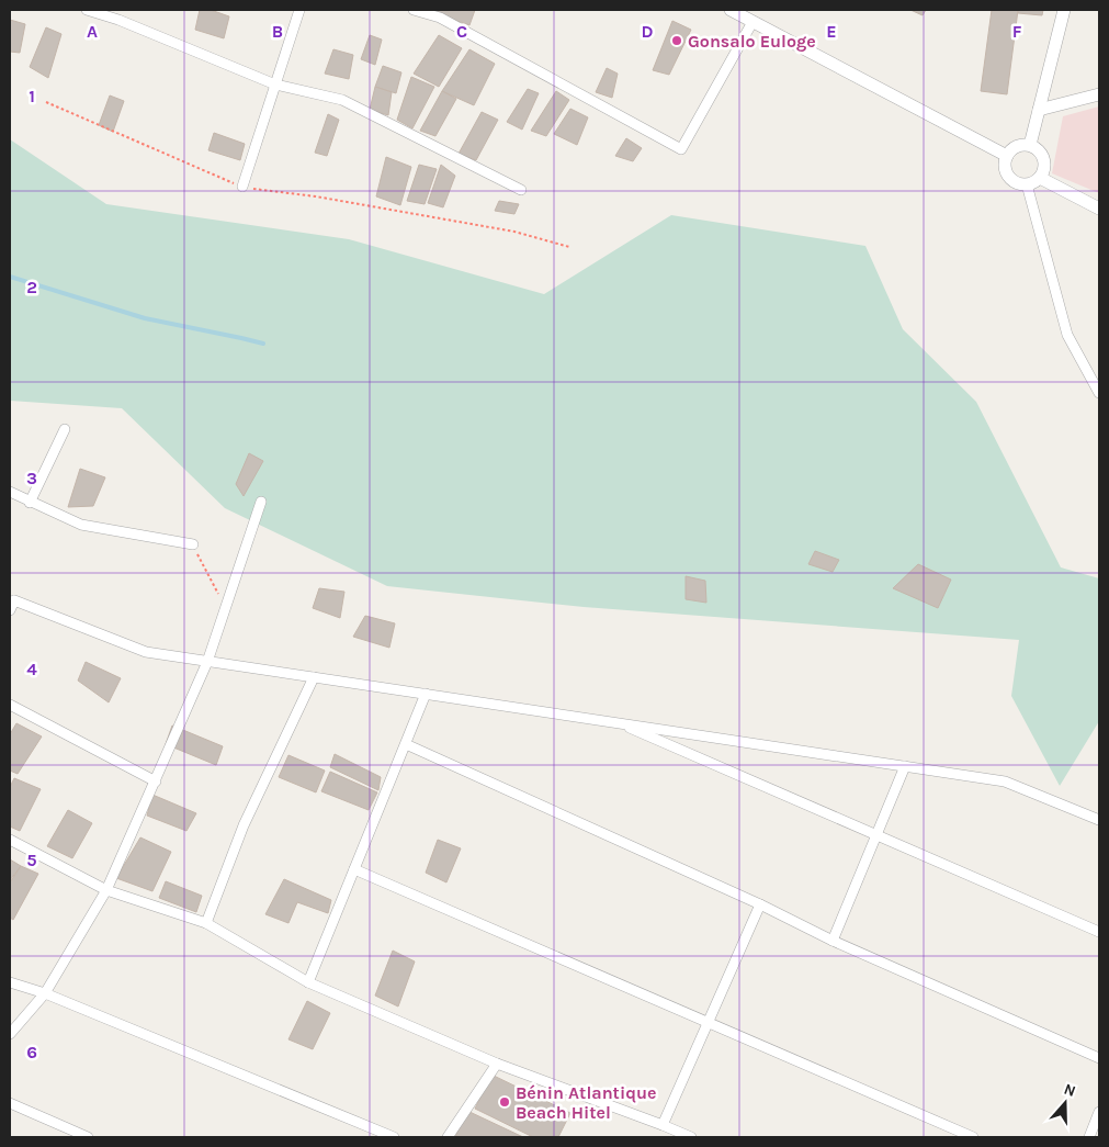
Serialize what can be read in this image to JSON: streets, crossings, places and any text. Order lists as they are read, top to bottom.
{
  "places": ["Gonsalo Euloge", "Bénin Atlantique Beach Hitel"],
  "north": "top",
  "grid": {
    "columns": [
      "A",
      "B",
      "C",
      "D",
      "E",
      "F"
    ],
    "rows": [
      "1",
      "2",
      "3",
      "4",
      "5",
      "6"
    ]
  }
}
